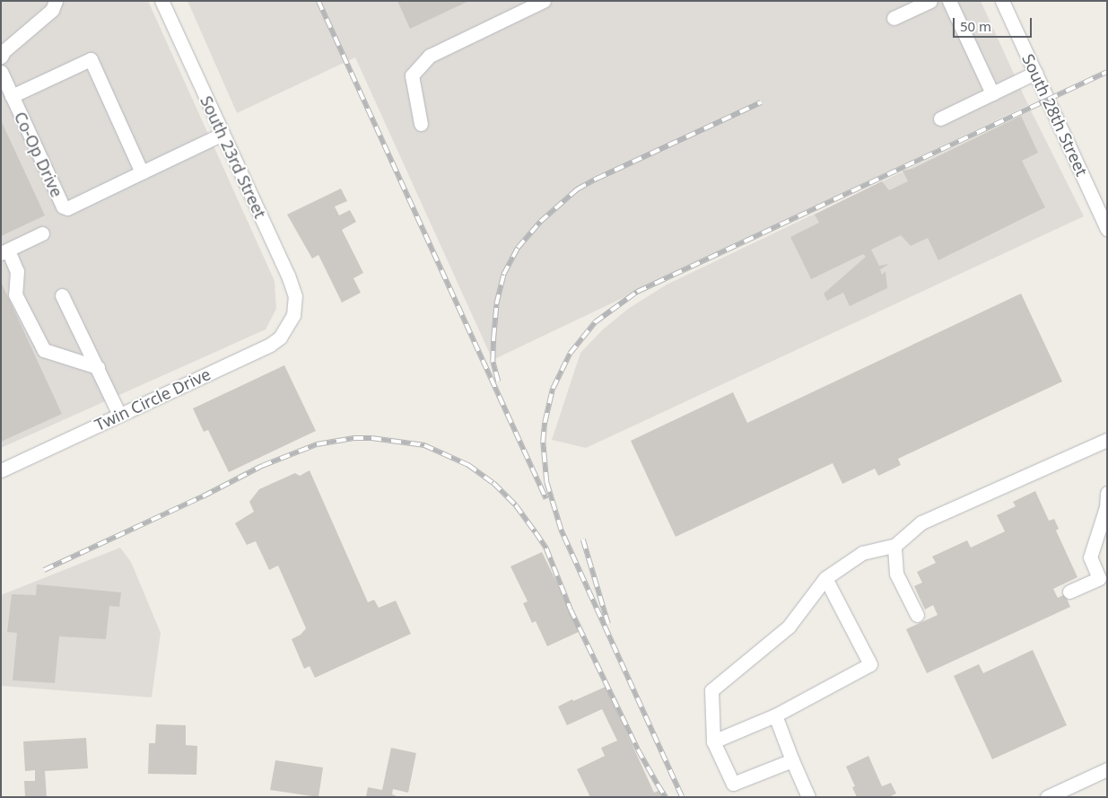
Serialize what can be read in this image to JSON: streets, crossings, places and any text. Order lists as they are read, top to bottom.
{
  "streets": {
    "street": [
      "South 28th Street",
      "Co-Op Drive",
      "South 23rd Street",
      "Twin Circle Drive"
    ]
  },
  "crossings": [
    ["South 23rd Street", "Twin Circle Drive"]
  ],
  "scale_bar": "50 m"
}
